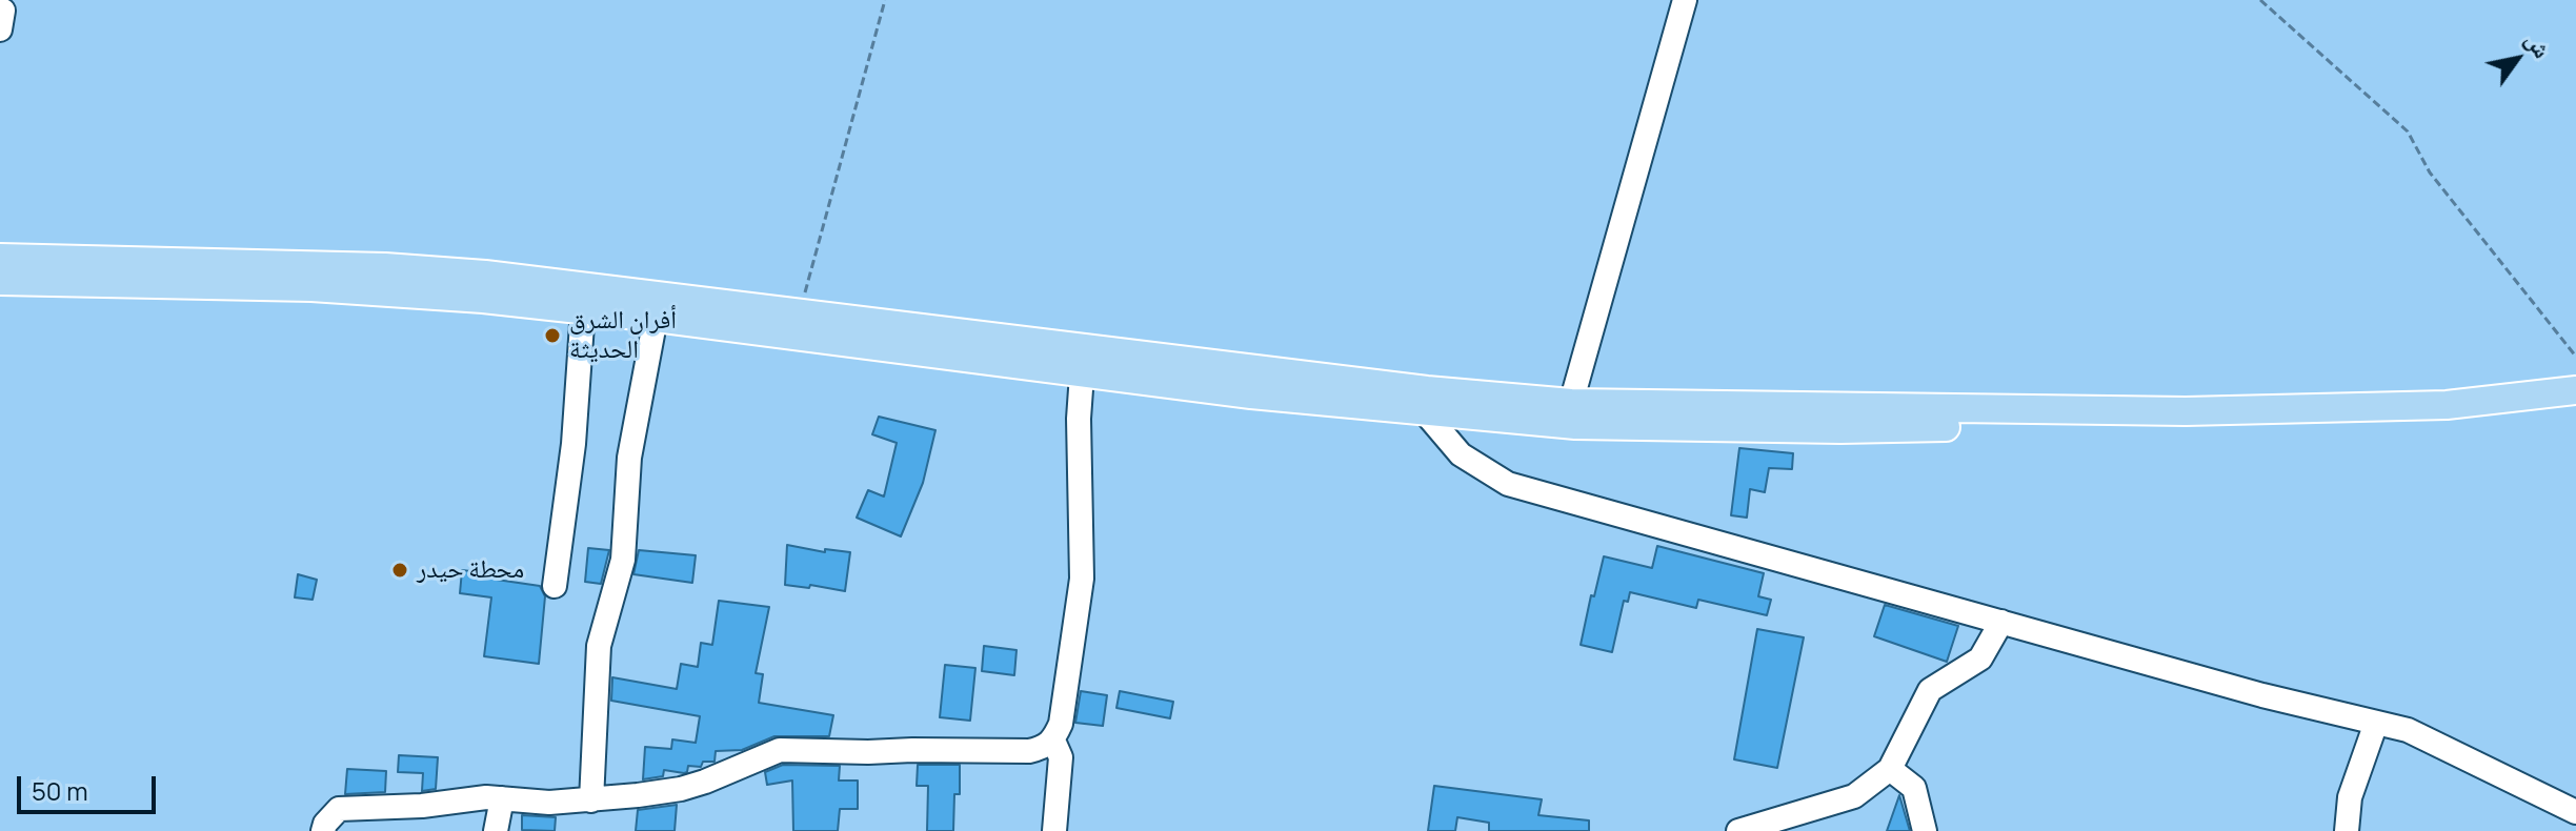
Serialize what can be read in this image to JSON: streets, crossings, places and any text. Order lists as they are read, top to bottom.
{
  "places": ["أفران الشرق الحديثة", "محطة حيدر"],
  "scale_bar": "50 m",
  "north": "top right"
}
